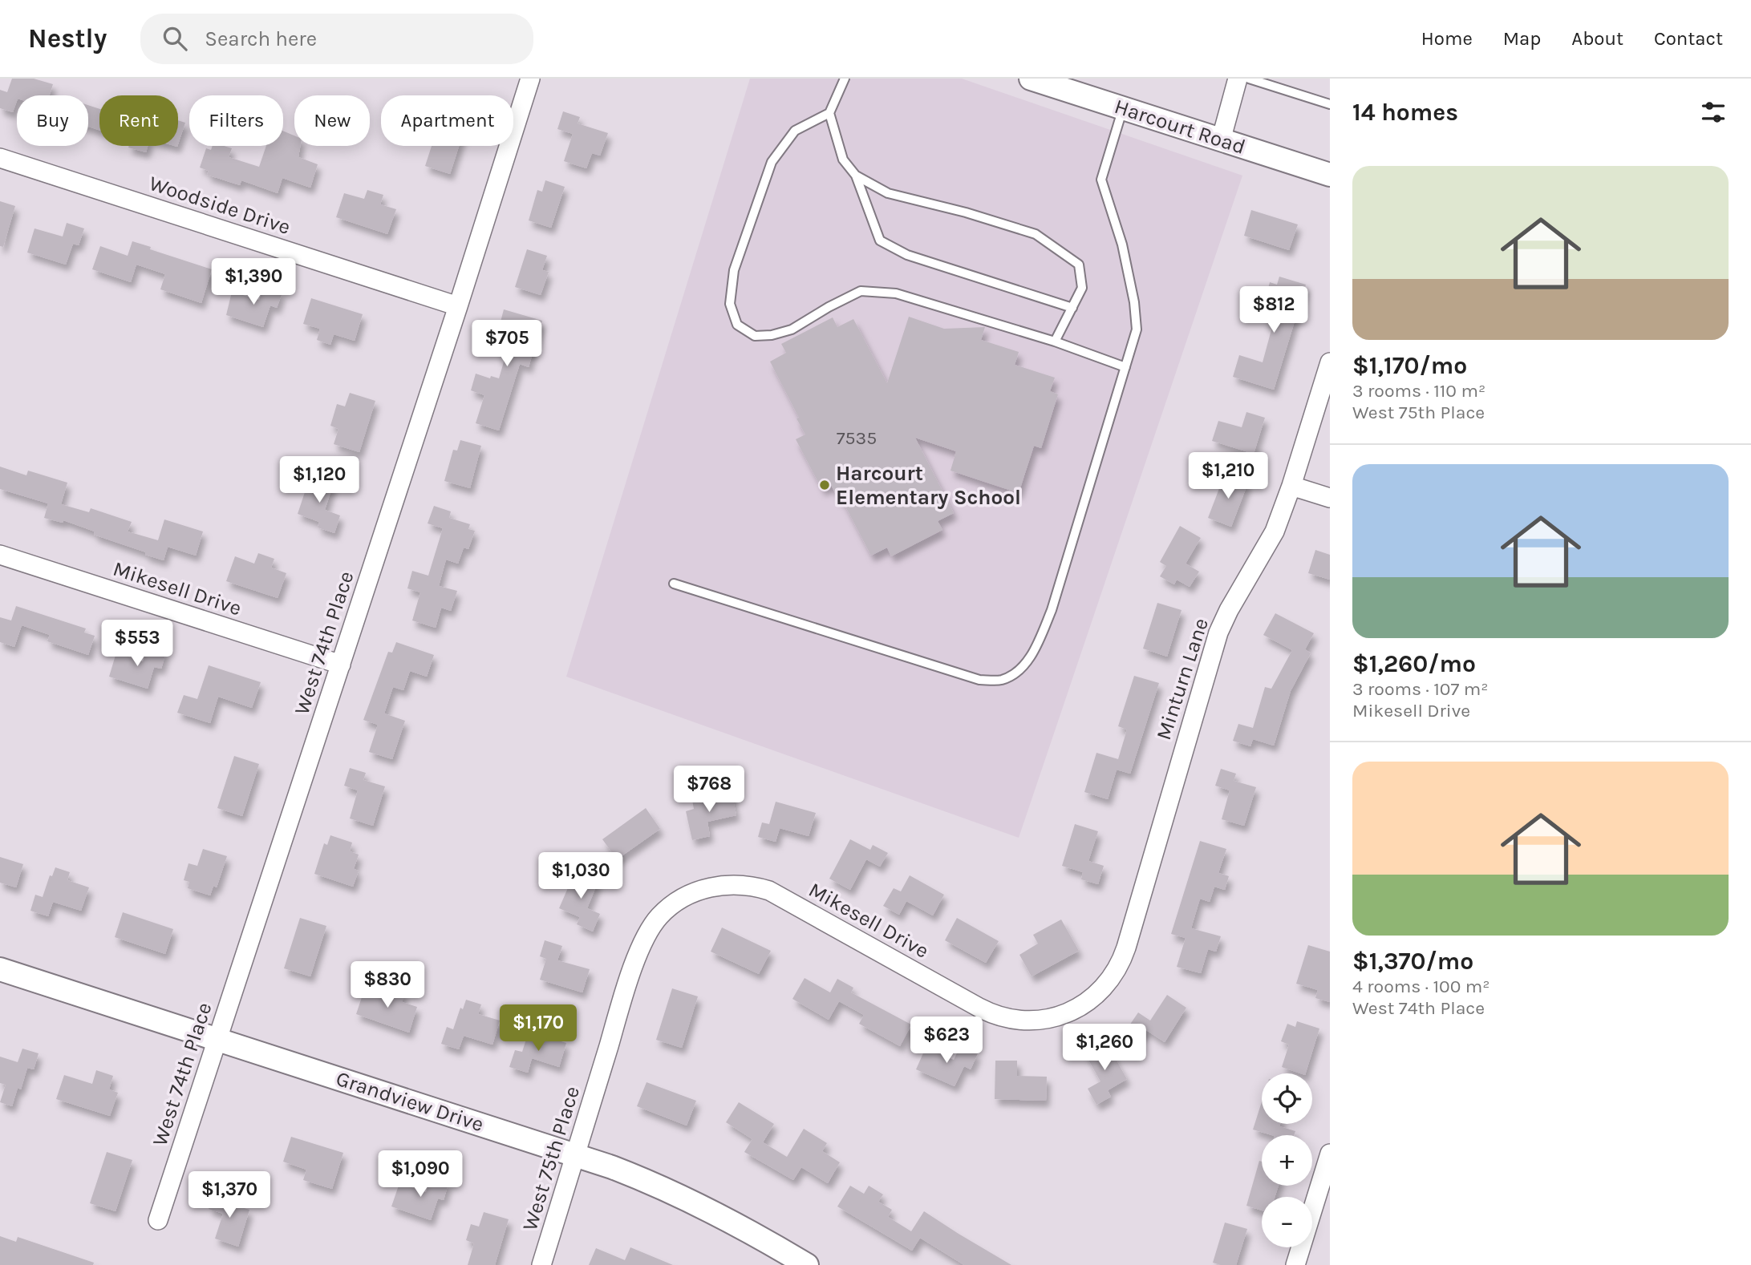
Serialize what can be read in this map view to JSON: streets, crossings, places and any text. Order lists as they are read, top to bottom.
{
  "streets": {
    "street": [
      "Harcourt Road",
      "Woodside Drive",
      "Mikesell Drive",
      "West 74th Place",
      "Minturn Lane",
      "Grandview Drive",
      "West 75th Place"
    ]
  },
  "crossings": [
    ["Woodside Drive", "West 74th Place"],
    ["Mikesell Drive", "West 74th Place"],
    ["Mikesell Drive", "Minturn Lane"],
    ["Mikesell Drive", "West 75th Place"],
    ["West 74th Place", "Grandview Drive"],
    ["Grandview Drive", "West 75th Place"]
  ],
  "places": ["Harcourt Elementary School"],
  "house_numbers": ["7535"],
  "page": {
    "header": "Nestly",
    "search": "Search here",
    "nav": [
      "Home",
      "Map",
      "About",
      "Contact"
    ],
    "heading": "14 homes",
    "chip": [
      "Buy",
      "Rent",
      "Filters",
      "New",
      "Apartment"
    ],
    "list": [
      {
        "name": "$1,170/mo",
        "note": "3 rooms · 110 m² · West 75th Place"
      },
      {
        "name": "$1,260/mo",
        "note": "3 rooms · 107 m² · Mikesell Drive"
      },
      {
        "name": "$1,370/mo",
        "note": "4 rooms · 100 m² · West 74th Place"
      }
    ],
    "price": [
      "$1,390",
      "$812",
      "$705",
      "$1,210",
      "$1,120",
      "$553",
      "$768",
      "$1,030",
      "$830",
      "$1,170",
      "$623",
      "$1,260",
      "$1,090",
      "$1,370"
    ],
    "map_buttons": ["+", "−"]
  }
}
